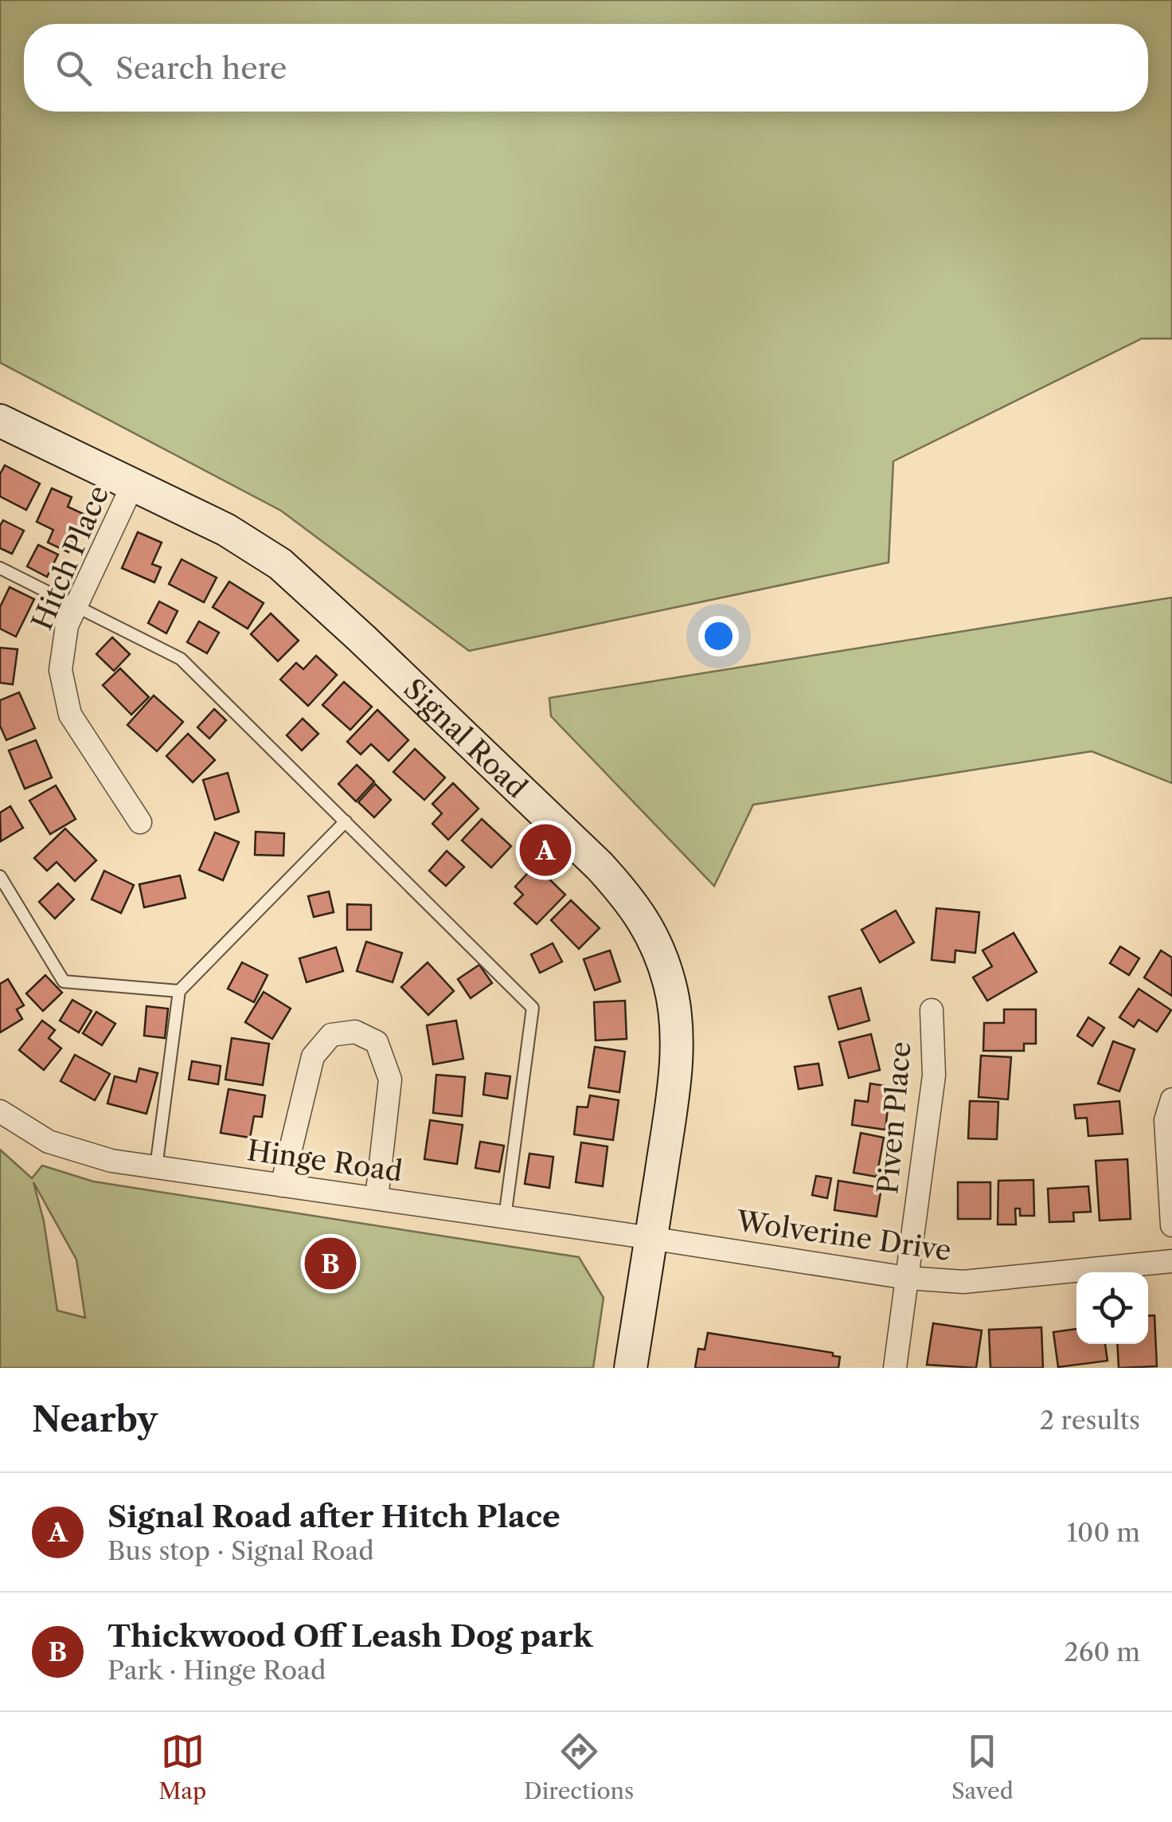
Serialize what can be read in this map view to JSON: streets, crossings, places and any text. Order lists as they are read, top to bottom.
{
  "streets": {
    "street": [
      "Hitch Place",
      "Signal Road",
      "Piven Place",
      "Hinge Road",
      "Wolverine Drive"
    ]
  },
  "crossings": [
    ["Hitch Place", "Signal Road"],
    ["Signal Road", "Hinge Road"],
    ["Signal Road", "Wolverine Drive"],
    ["Piven Place", "Wolverine Drive"],
    ["Hinge Road", "Wolverine Drive"]
  ],
  "page": {
    "search": "Search here",
    "pins": ["A", "B"],
    "heading": ["Nearby", "2 results"],
    "list": [
      {
        "mark": "A",
        "name": "Signal Road after Hitch Place",
        "note": "Bus stop · Signal Road",
        "value": "100 m"
      },
      {
        "mark": "B",
        "name": "Thickwood Off Leash Dog park",
        "note": "Park · Hinge Road",
        "value": "260 m"
      }
    ],
    "nav": ["Map", "Directions", "Saved"]
  }
}
